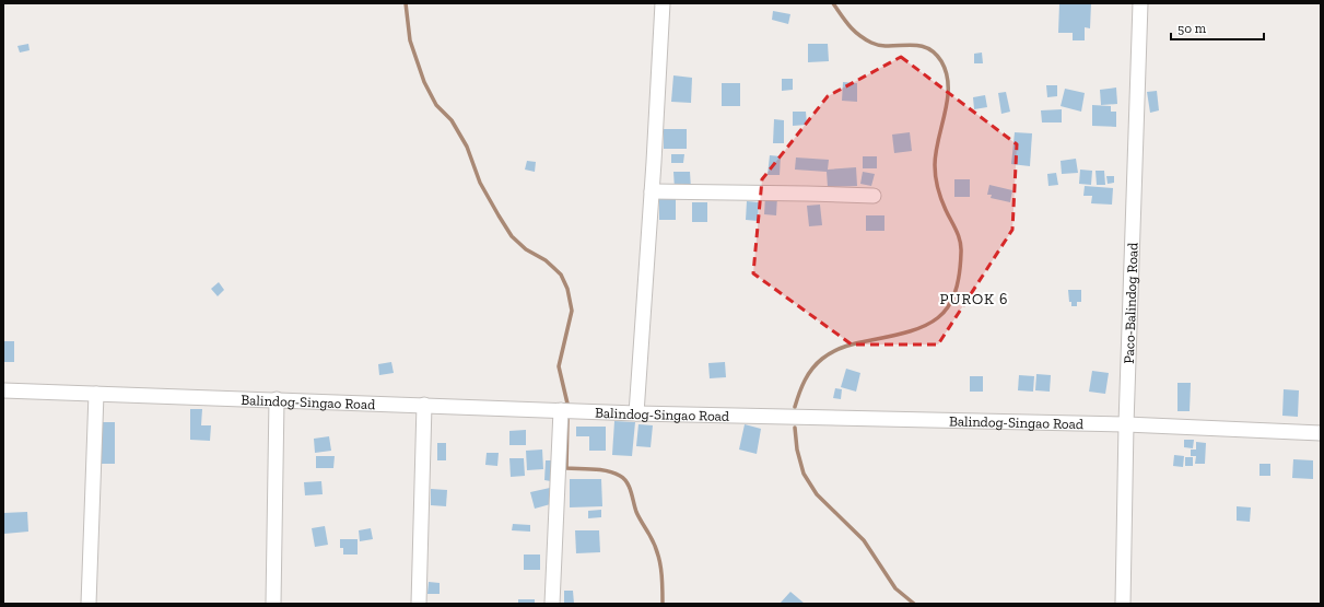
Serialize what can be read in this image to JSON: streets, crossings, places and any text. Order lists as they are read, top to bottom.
{
  "streets": {
    "street": ["Paco-Balindog Road", "Balindog-Singao Road"]
  },
  "crossings": [
    ["Paco-Balindog Road", "Balindog-Singao Road"]
  ],
  "districts": ["PUROK 6"],
  "scale_bar": "50 m"
}
